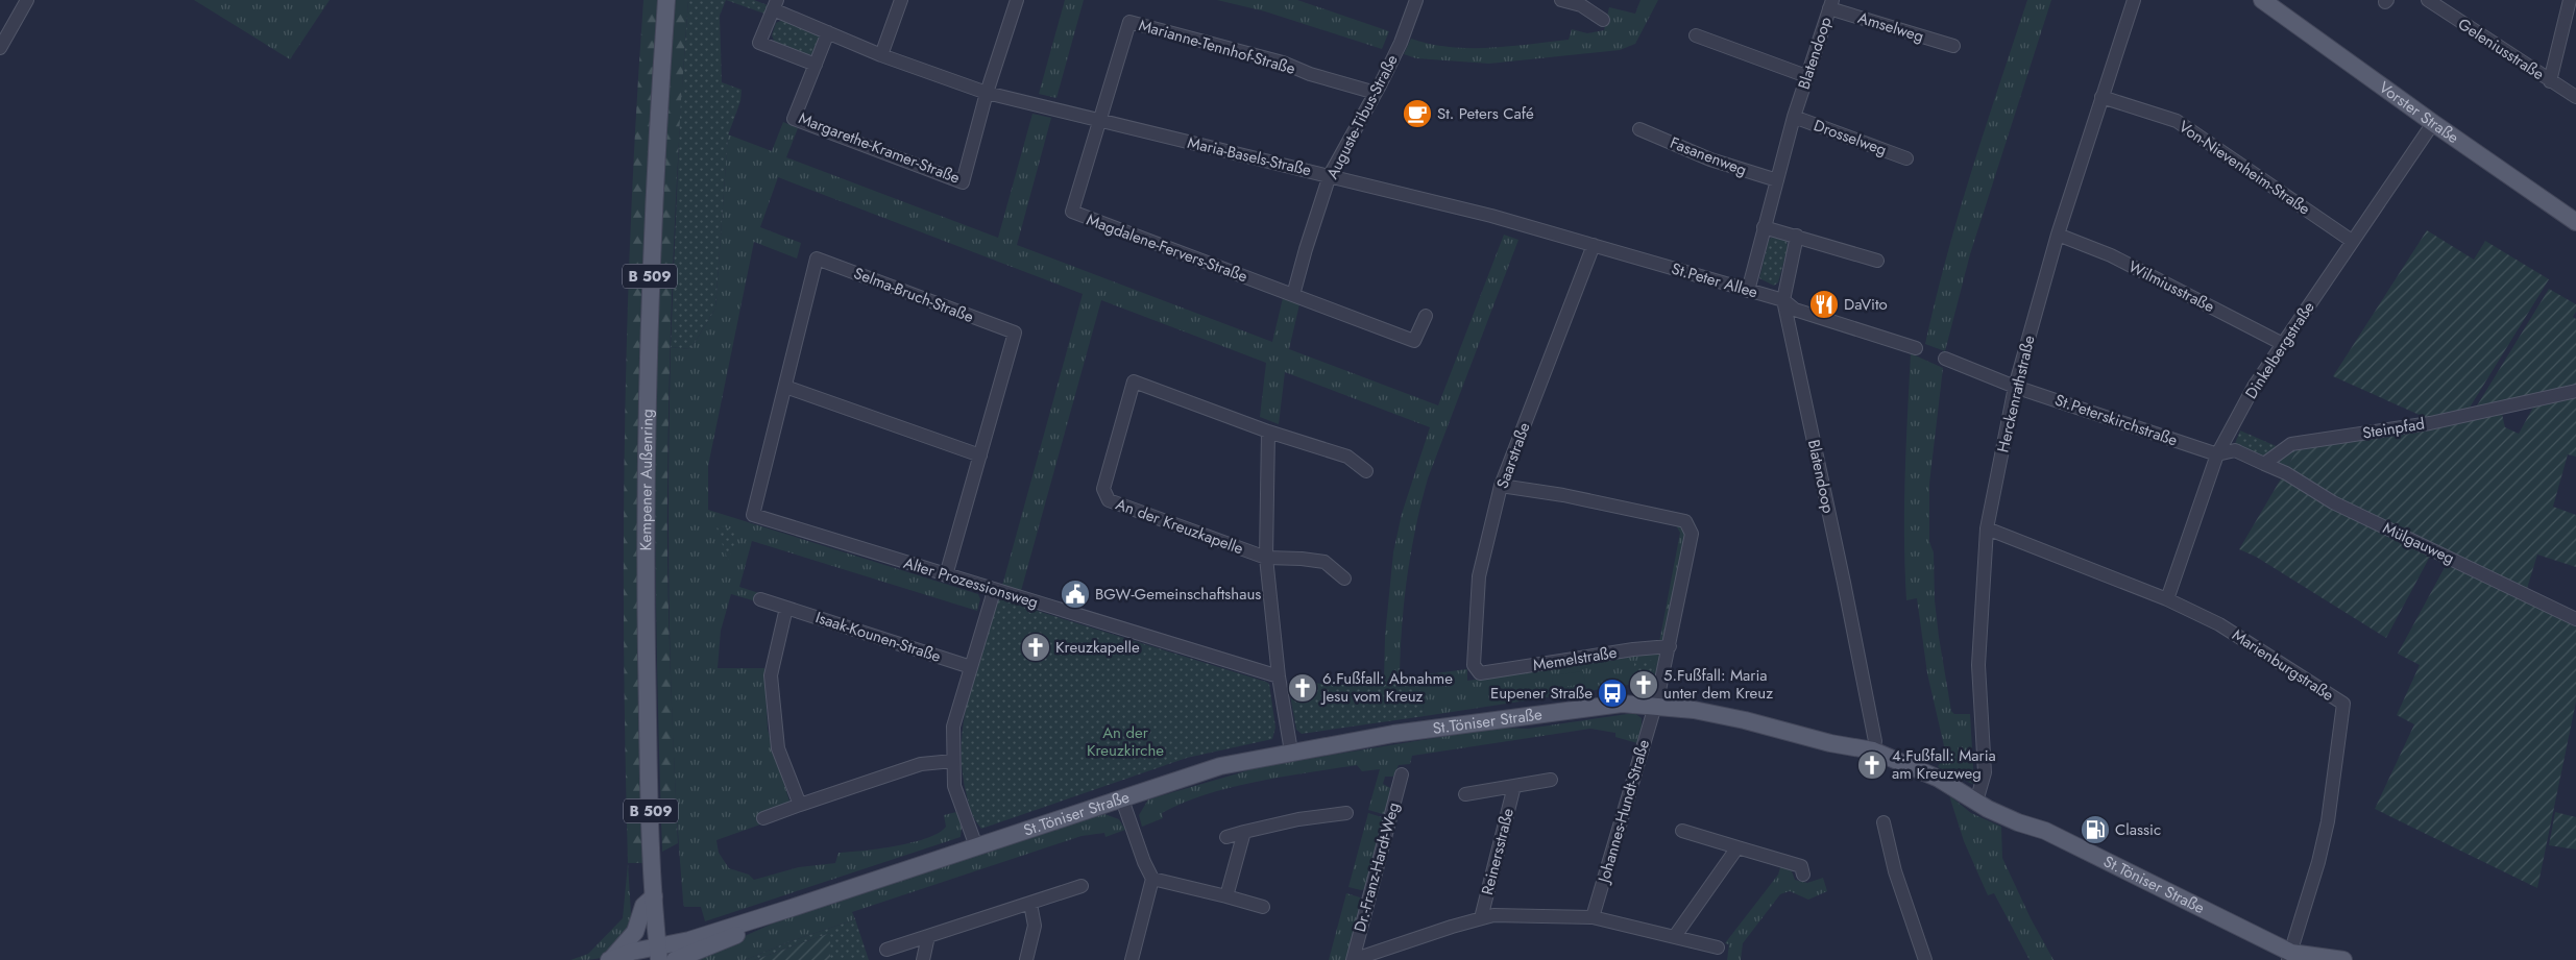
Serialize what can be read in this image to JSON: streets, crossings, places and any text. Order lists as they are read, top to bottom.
{
  "streets": {
    "main road": [
      "Vorster Straße",
      "B 509",
      "Kempener Außenring",
      "St.Töniser Straße"
    ],
    "street": [
      "Amselweg",
      "Marianne-Tennhof-Straße",
      "Geleniusstraße",
      "Blatendoop",
      "Auguste-Tibus-Straße",
      "Drosselweg",
      "Margarethe-Kramer-Straße",
      "Maria-Basels-Straße",
      "Fasanenweg",
      "Von-Nievenheim-Straße",
      "Magdalene-Fervers-Straße",
      "St.Peter Allee",
      "Wilmiusstraße",
      "Selma-Bruch-Straße",
      "Dinkelbergstraße",
      "Herckenrathstraße",
      "St.Peterskirchstraße",
      "Steinpfad",
      "Saarstraße",
      "An der Kreuzkapelle",
      "Mülgauweg",
      "Alter Prozessionsweg",
      "Isaak-Kounen-Straße",
      "Memelstraße",
      "Marienburgstraße",
      "Johannes-Hundt-Straße",
      "Reinersstraße",
      "Dr.-Franz-Hardt-Weg"
    ]
  },
  "crossings": [
    ["Amselweg", "Blatendoop"],
    ["Marianne-Tennhof-Straße", "Auguste-Tibus-Straße"],
    ["Marianne-Tennhof-Straße", "Maria-Basels-Straße"],
    ["Marianne-Tennhof-Straße", "Magdalene-Fervers-Straße"],
    ["Blatendoop", "Drosselweg"],
    ["Blatendoop", "Fasanenweg"],
    ["Blatendoop", "St.Peter Allee"],
    ["Blatendoop", "St.Töniser Straße"],
    ["Vorster Straße", "Dinkelbergstraße"],
    ["Auguste-Tibus-Straße", "Maria-Basels-Straße"],
    ["Auguste-Tibus-Straße", "Magdalene-Fervers-Straße"],
    ["Margarethe-Kramer-Straße", "Maria-Basels-Straße"],
    ["Maria-Basels-Straße", "Magdalene-Fervers-Straße"],
    ["Maria-Basels-Straße", "St.Peter Allee"],
    ["Von-Nievenheim-Straße", "Dinkelbergstraße"],
    ["Von-Nievenheim-Straße", "Herckenrathstraße"],
    ["St.Peter Allee", "Saarstraße"],
    ["Wilmiusstraße", "Dinkelbergstraße"],
    ["Wilmiusstraße", "Herckenrathstraße"],
    ["Selma-Bruch-Straße", "Alter Prozessionsweg"],
    ["Dinkelbergstraße", "St.Peterskirchstraße"],
    ["Dinkelbergstraße", "Marienburgstraße"],
    ["Herckenrathstraße", "St.Peterskirchstraße"],
    ["Herckenrathstraße", "Marienburgstraße"],
    ["Herckenrathstraße", "St.Töniser Straße"],
    ["Steinpfad", "Mülgauweg"],
    ["Saarstraße", "Memelstraße"],
    ["Kempener Außenring", "St.Töniser Straße"],
    ["An der Kreuzkapelle", "Alter Prozessionsweg"],
    ["An der Kreuzkapelle", "St.Töniser Straße"],
    ["Marienburgstraße", "St.Töniser Straße"],
    ["St.Töniser Straße", "Johannes-Hundt-Straße"]
  ],
  "parks": ["An der Kreuzkirche"],
  "places": {
    "cafe": ["St. Peters Café"],
    "restaurant": ["DaVito"],
    "public building": ["BGW-Gemeinschaftshaus"],
    "church": [
      "Kreuzkapelle",
      "5.Fußfall: Maria unter dem Kreuz",
      "6.Fußfall: Abnahme Jesu vom Kreuz",
      "4.Fußfall: Maria am Kreuzweg"
    ],
    "bus stop": ["Eupener Straße"],
    "fuel station": ["Classic"]
  }
}
